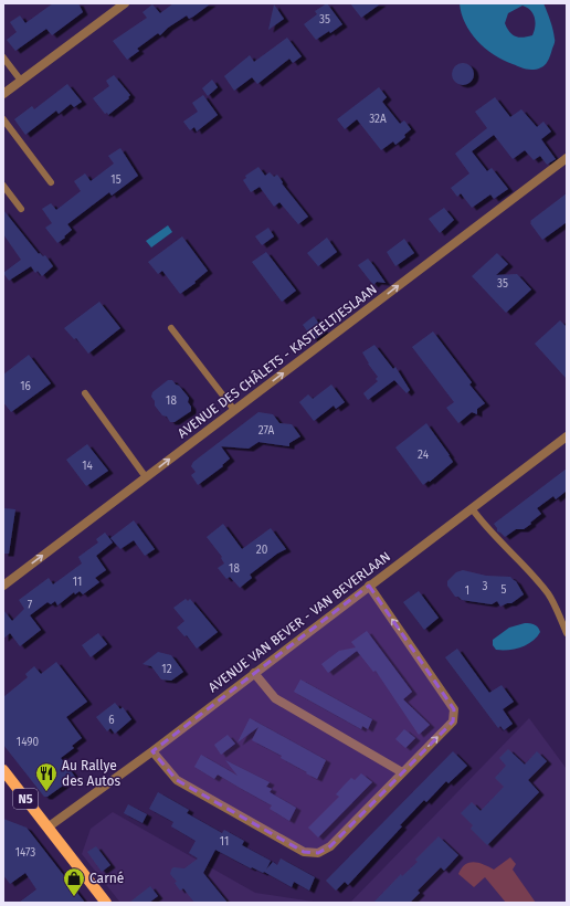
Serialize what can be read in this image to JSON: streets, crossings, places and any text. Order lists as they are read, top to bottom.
{
  "streets": {
    "main road": ["N5"],
    "street": ["AVENUE DES CHÂLETS - KASTEELTJESLAAN", "AVENUE VAN BEVER - VAN BEVERLAAN"]
  },
  "crossings": [
    ["AVENUE VAN BEVER - VAN BEVERLAAN", "N5"]
  ],
  "one_way": ["AVENUE DES CHÂLETS - KASTEELTJESLAAN"],
  "places": {
    "restaurant": ["Au Rallye des Autos"],
    "shop": ["Carné"]
  },
  "house_numbers": [
    "35",
    "32A",
    "15",
    "35",
    "16",
    "18",
    "27A",
    "24",
    "14",
    "20",
    "18",
    "11",
    "3",
    "5",
    "1",
    "7",
    "12",
    "6",
    "1490",
    "11",
    "1473"
  ]
}
